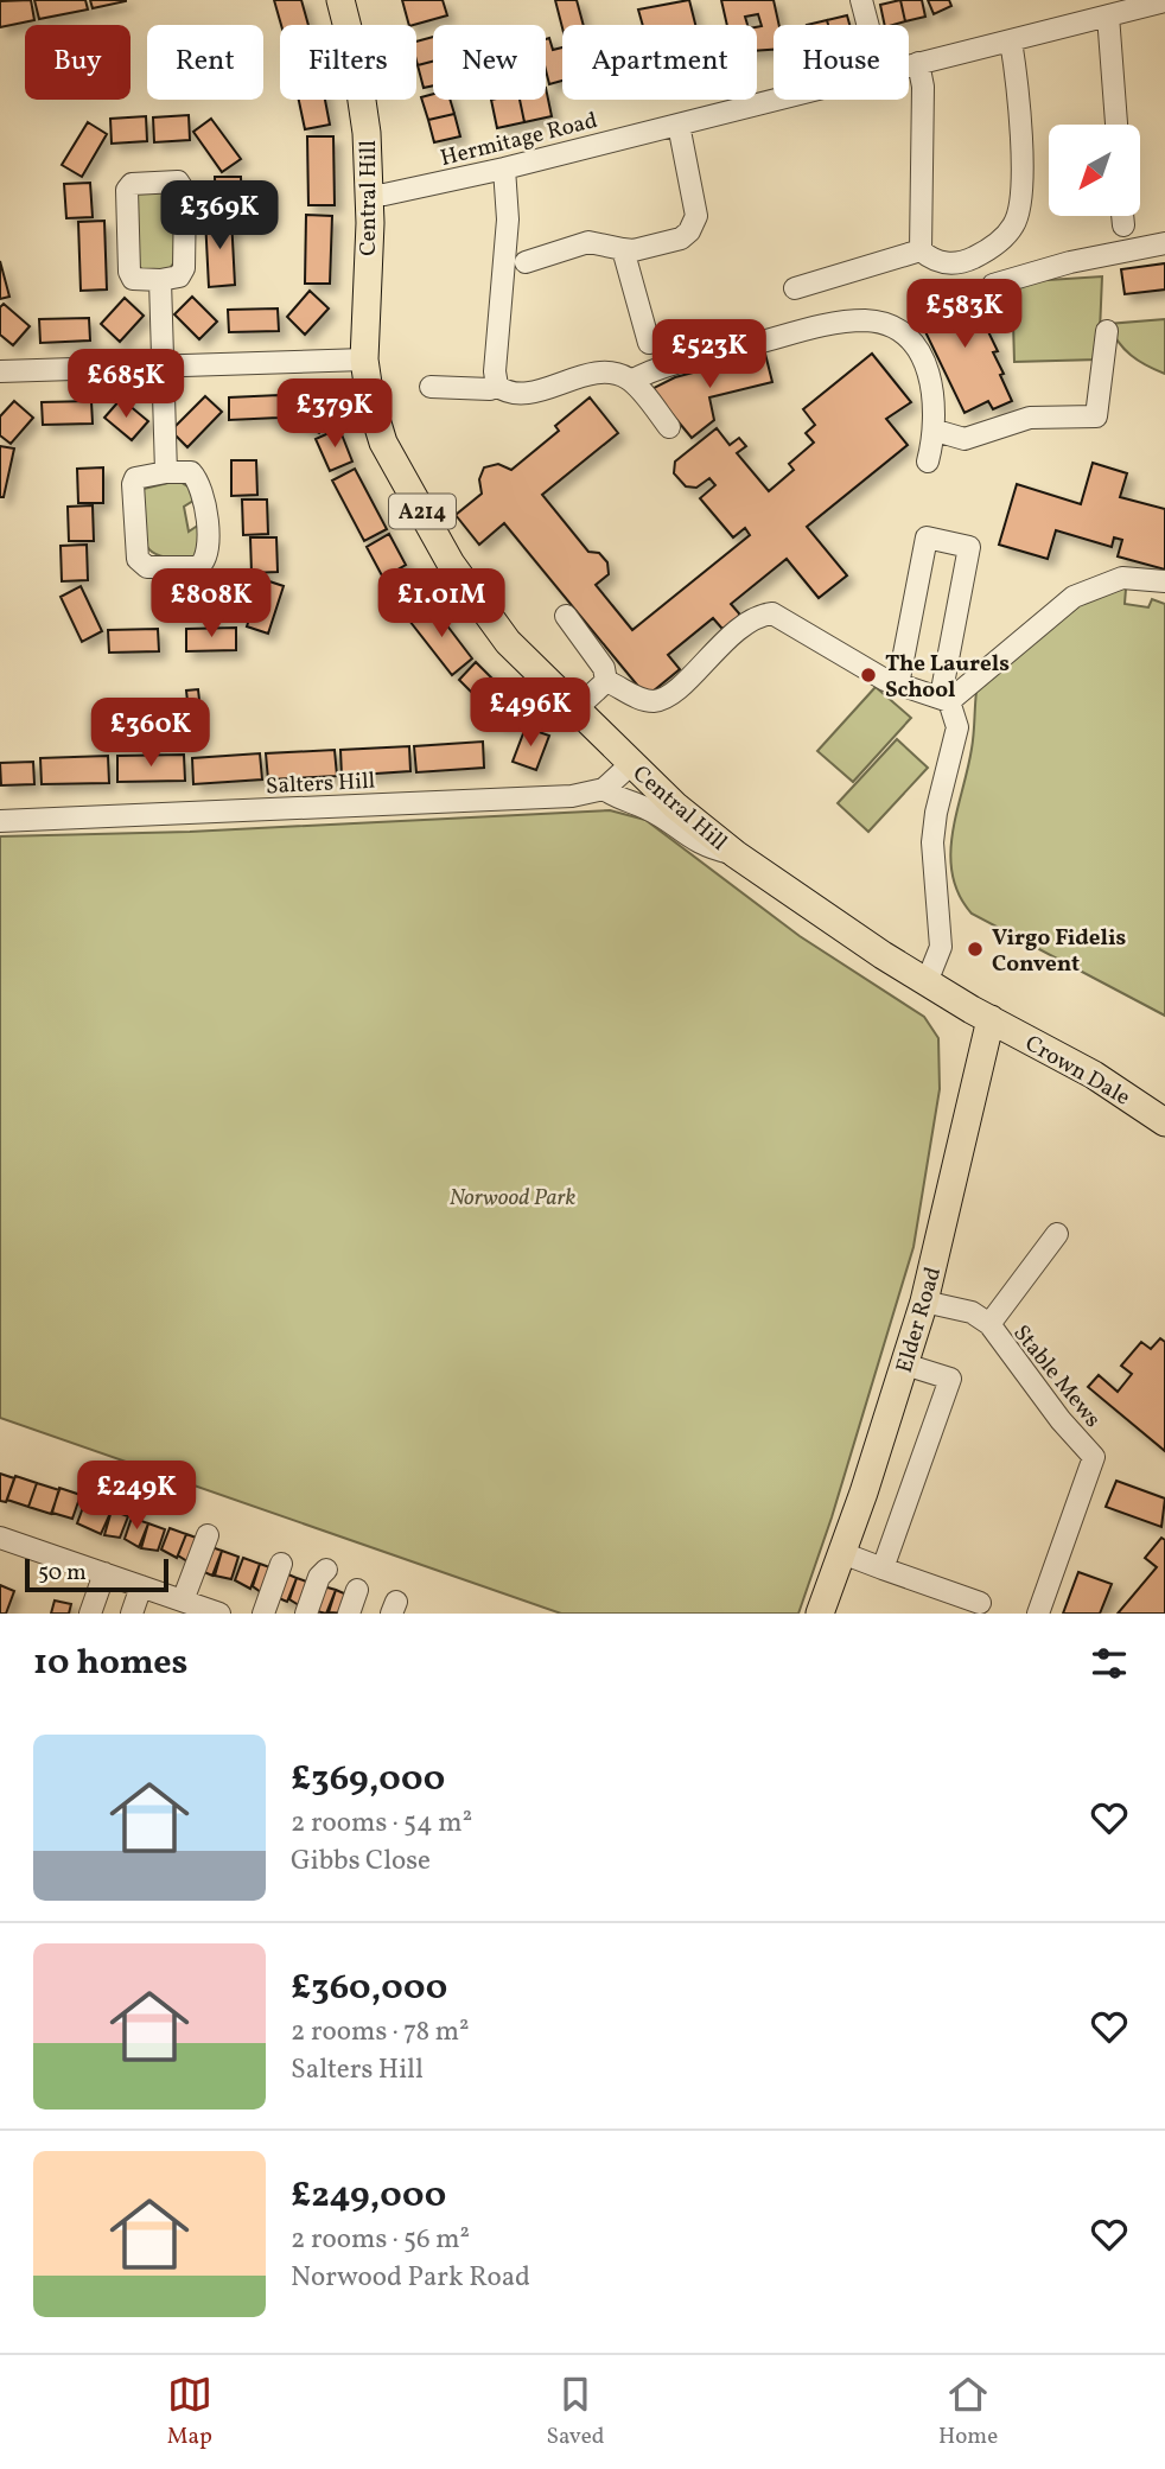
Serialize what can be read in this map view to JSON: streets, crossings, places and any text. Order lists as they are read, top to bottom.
{
  "streets": {
    "main road": [
      "Central Hill",
      "A214",
      "Crown Dale",
      "Elder Road"
    ],
    "street": ["Hermitage Road", "Salters Hill", "Stable Mews"]
  },
  "crossings": [
    ["Hermitage Road", "Central Hill"],
    ["Central Hill", "Crown Dale"],
    ["Central Hill", "Elder Road"],
    ["Crown Dale", "Elder Road"],
    ["Elder Road", "Stable Mews"]
  ],
  "parks": ["Norwood Park"],
  "places": ["The Laurels School", "Virgo Fidelis Convent"],
  "scale_bar": "50 m",
  "north": "bottom left",
  "page": {
    "chip": [
      "Buy",
      "Rent",
      "Filters",
      "New",
      "Apartment",
      "House"
    ],
    "price": [
      "£369K",
      "£583K",
      "£523K",
      "£685K",
      "£379K",
      "£808K",
      "£1.01M",
      "£496K",
      "£360K",
      "£249K"
    ],
    "scale": "50 m",
    "heading": "10 homes",
    "list": [
      {
        "name": "£369,000",
        "note": "2 rooms · 54 m² · Gibbs Close"
      },
      {
        "name": "£360,000",
        "note": "2 rooms · 78 m² · Salters Hill"
      },
      {
        "name": "£249,000",
        "note": "2 rooms · 56 m² · Norwood Park Road"
      }
    ],
    "tabs": ["Map", "Saved", "Home"]
  }
}
